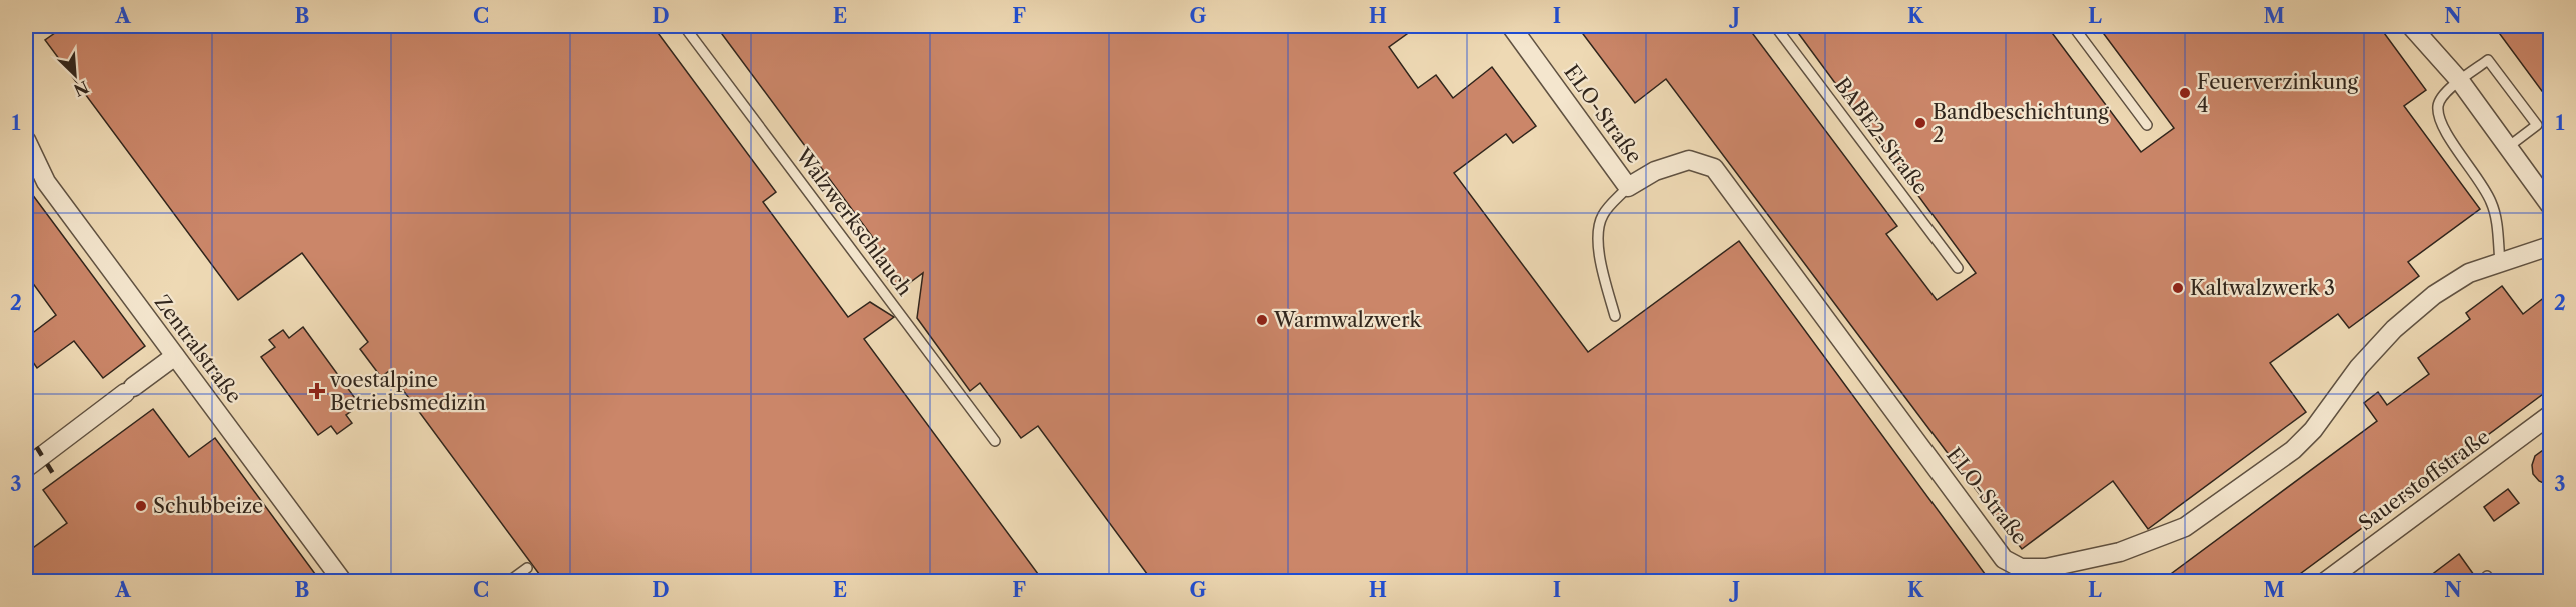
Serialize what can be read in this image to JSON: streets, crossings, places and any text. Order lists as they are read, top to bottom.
{
  "streets": {
    "street": ["ELO-Straße", "Zentralstraße", "Sauerstoffstraße"],
    "lane": ["BABE2-Straße", "Walzwerkschlauch"]
  },
  "places": {
    "other": [
      "Feuerverzinkung 4",
      "Bandbeschichtung 2",
      "Kaltwalzwerk 3",
      "Warmwalzwerk",
      "Schubbeize"
    ],
    "health": ["voestalpine Betriebsmedizin"]
  },
  "north": "bottom right",
  "grid": {
    "columns": [
      "A",
      "B",
      "C",
      "D",
      "E",
      "F",
      "G",
      "H",
      "I",
      "J",
      "K",
      "L",
      "M",
      "N"
    ],
    "rows": ["1", "2", "3"]
  }
}
